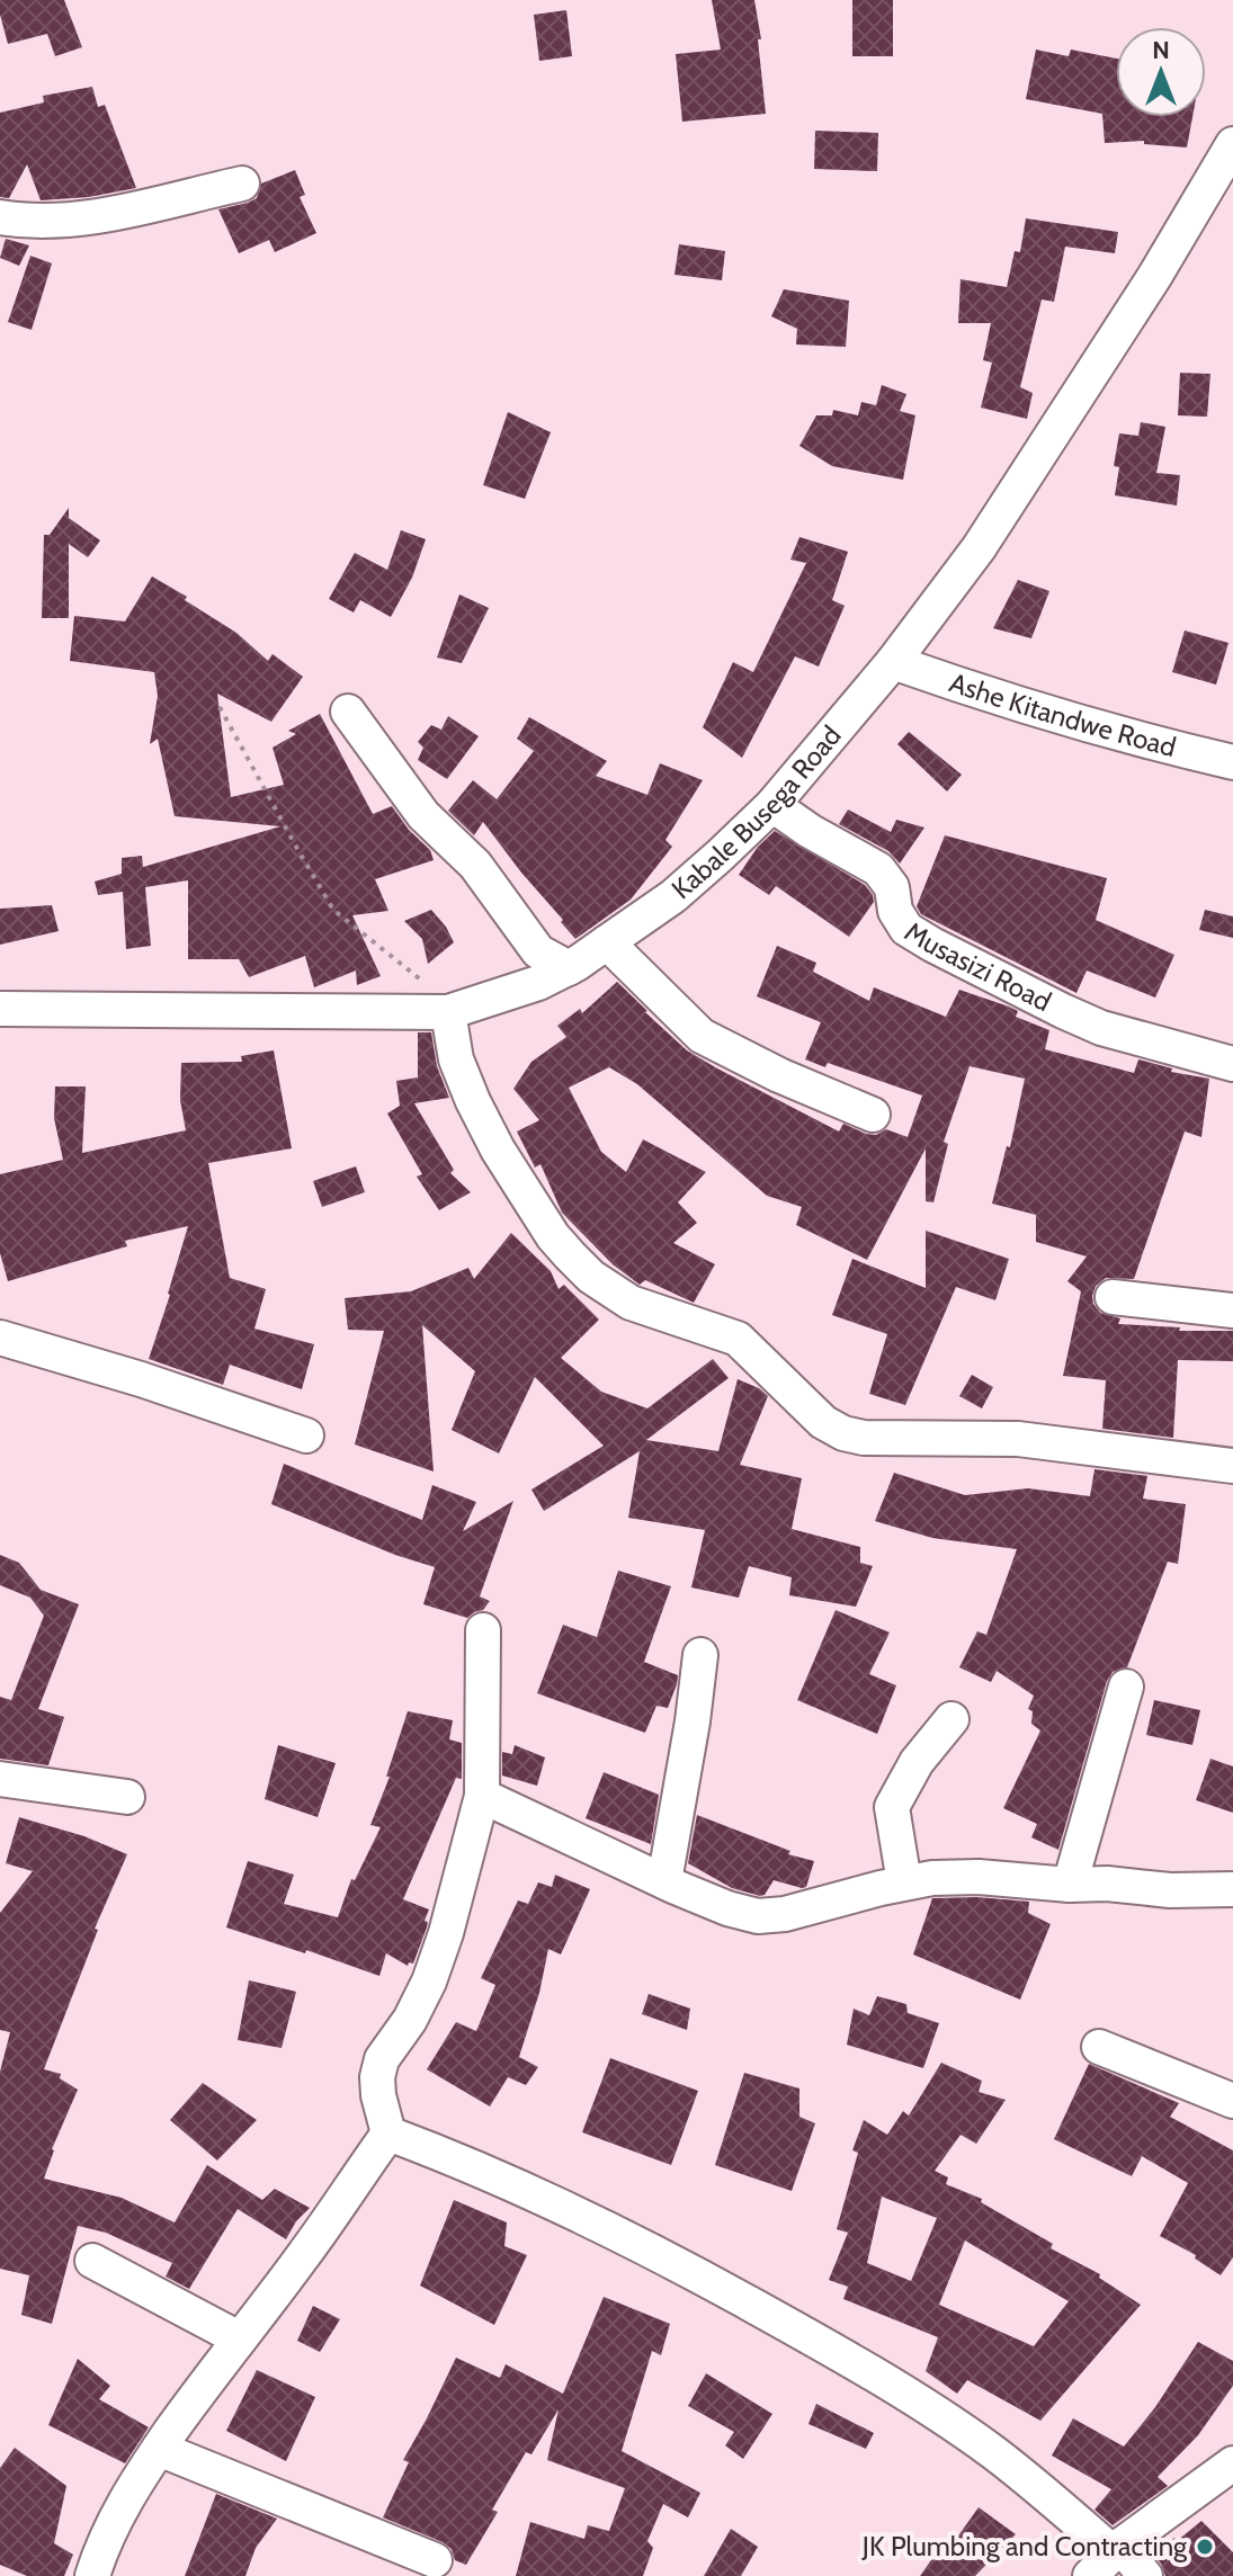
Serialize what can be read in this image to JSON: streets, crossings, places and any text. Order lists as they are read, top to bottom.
{
  "streets": {
    "street": ["Ashe Kitandwe Road", "Kabale Busega Road", "Musasizi Road"]
  },
  "crossings": [
    ["Ashe Kitandwe Road", "Kabale Busega Road"],
    ["Kabale Busega Road", "Musasizi Road"]
  ],
  "places": ["JK Plumbing and Contracting"],
  "north": "top"
}
